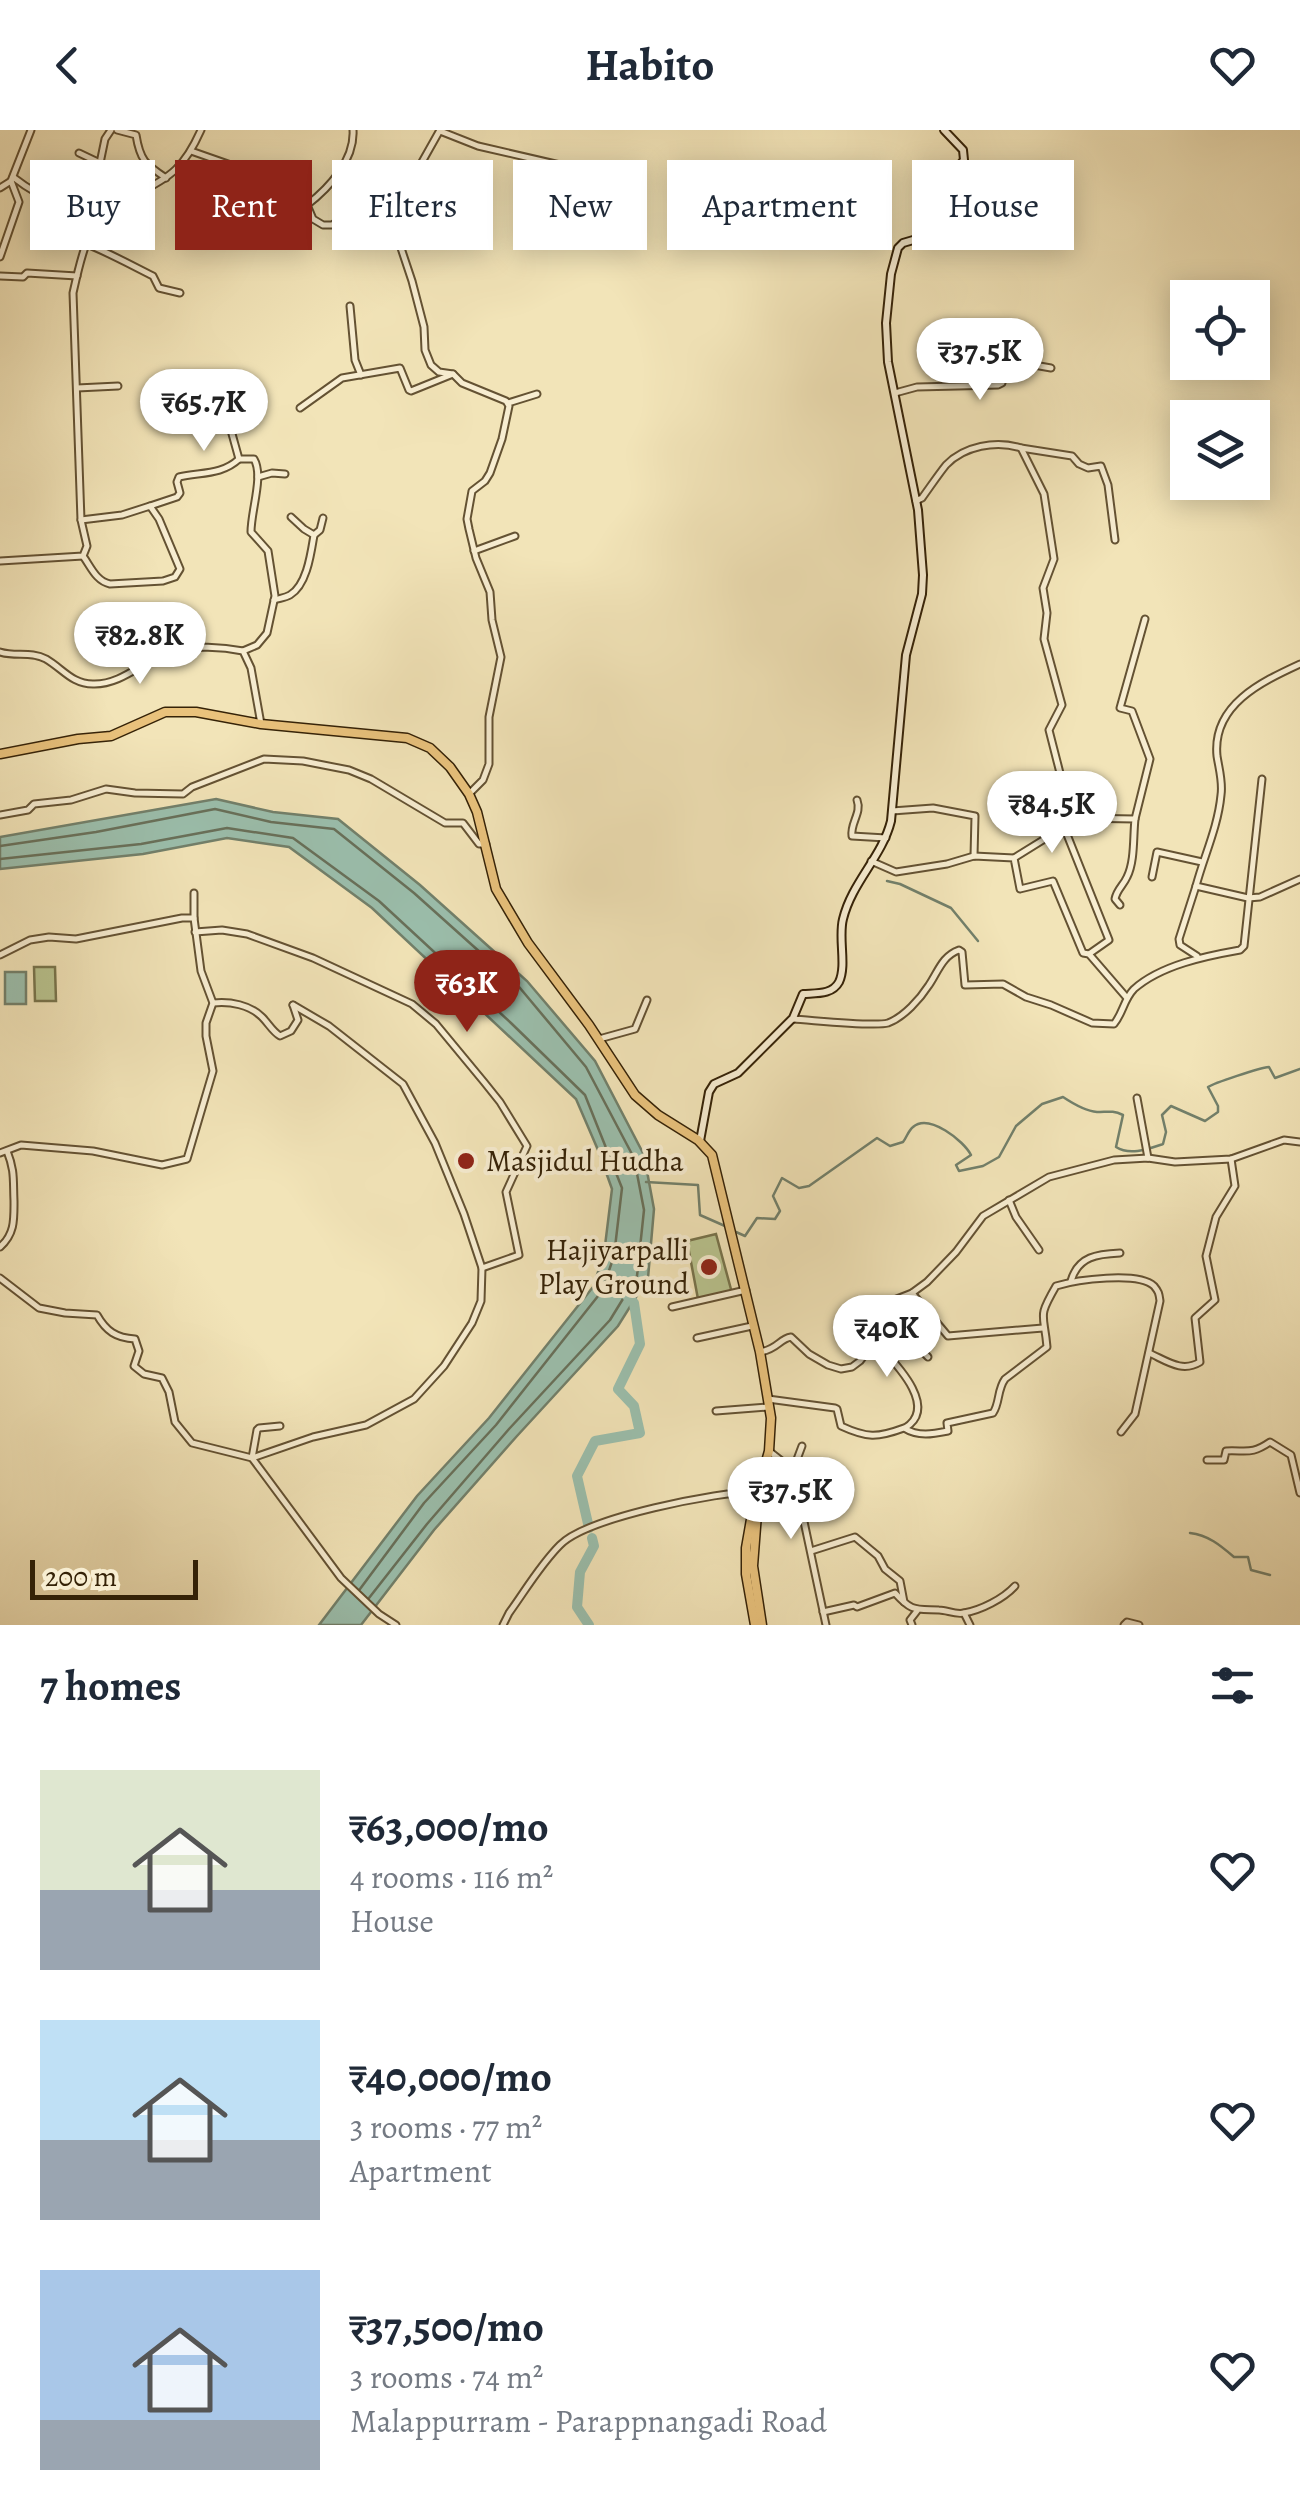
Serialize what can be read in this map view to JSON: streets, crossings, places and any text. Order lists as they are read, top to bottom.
{
  "places": ["Masjidul Hudha", "Hajiyarpalli Play Ground"],
  "scale_bar": "200 m",
  "page": {
    "header": "Habito",
    "chip": [
      "Buy",
      "Rent",
      "Filters",
      "New",
      "Apartment",
      "House"
    ],
    "price": [
      "₹37.5K",
      "₹65.7K",
      "₹82.8K",
      "₹84.5K",
      "₹63K",
      "₹40K",
      "₹37.5K"
    ],
    "scale": "200 m",
    "heading": "7 homes",
    "list": [
      {
        "name": "₹63,000/mo",
        "note": "4 rooms · 116 m² · House"
      },
      {
        "name": "₹40,000/mo",
        "note": "3 rooms · 77 m² · Apartment"
      },
      {
        "name": "₹37,500/mo",
        "note": "3 rooms · 74 m² · Malappurram - Parappnangadi Road"
      }
    ]
  }
}
